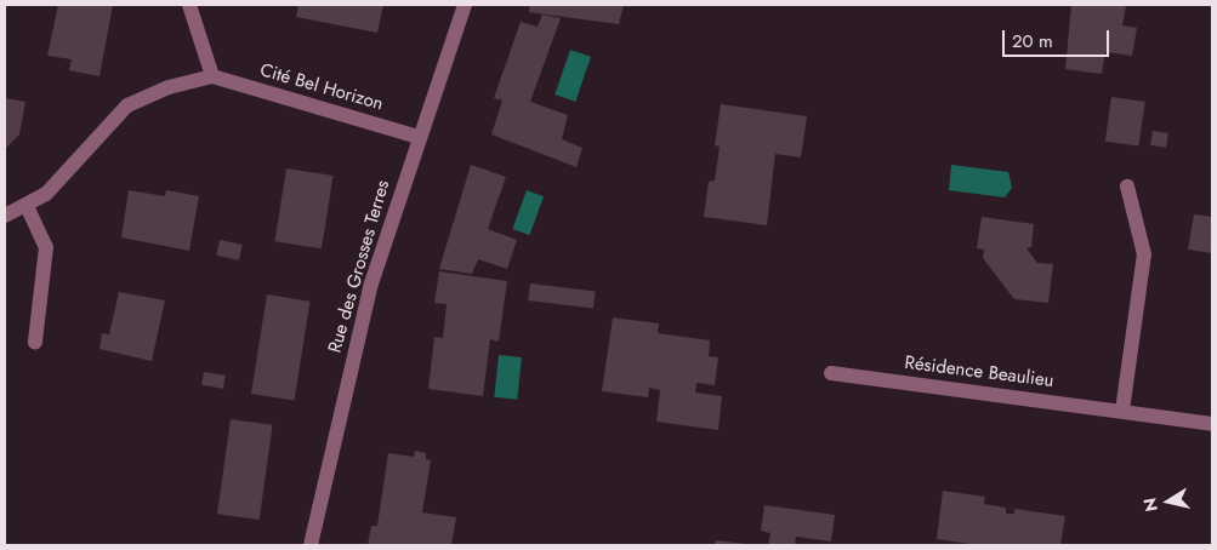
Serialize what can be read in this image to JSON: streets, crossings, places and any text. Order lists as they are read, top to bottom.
{
  "streets": {
    "street": ["Cité Bel Horizon", "Rue des Grosses Terres", "Résidence Beaulieu"]
  },
  "crossings": [
    ["Cité Bel Horizon", "Rue des Grosses Terres"]
  ],
  "scale_bar": "20 m",
  "north": "left"
}
